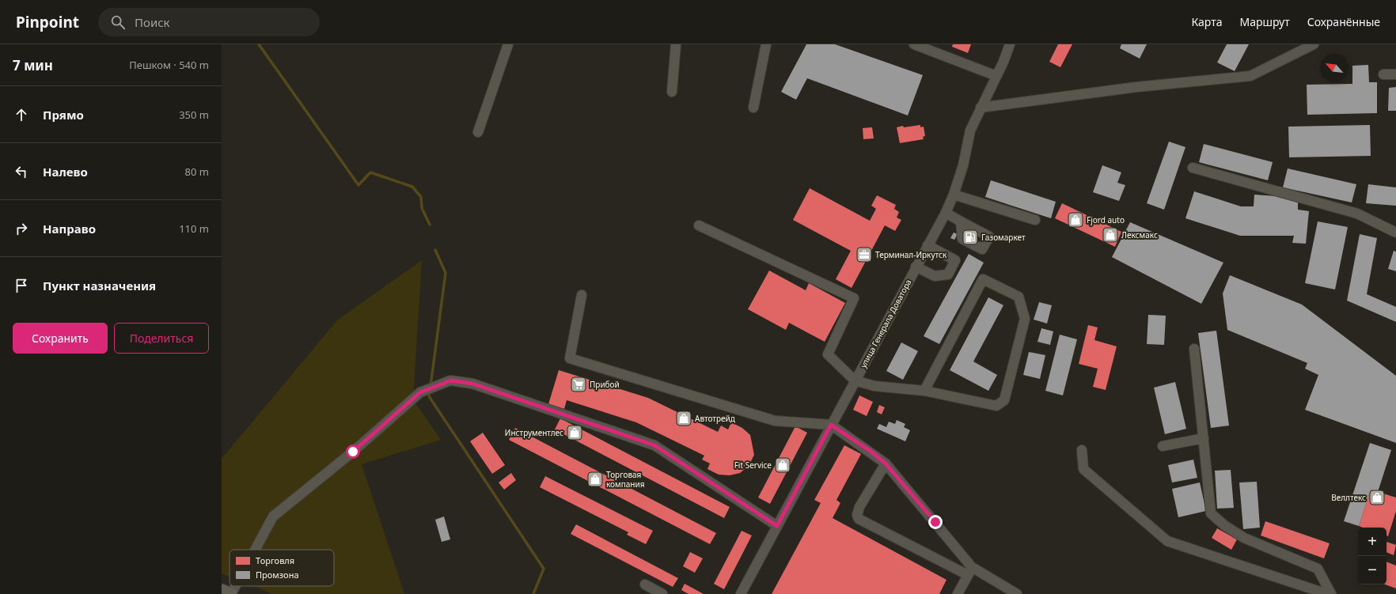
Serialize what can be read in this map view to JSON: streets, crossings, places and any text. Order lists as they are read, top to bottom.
{
  "streets": {
    "street": ["улица Генерала Доватора"]
  },
  "places": {
    "shop": [
      "Fjord auto",
      "Лексмакс",
      "Автотрейд",
      "Инструментлес",
      "Fit Service",
      "Торговая компания",
      "Веллтекс"
    ],
    "fuel station": ["Газомаркет"],
    "office": ["Терминал-Иркутск"],
    "supermarket": ["Прибой"]
  },
  "legend": ["Торговля", "Промзона"],
  "north": "top left",
  "page": {
    "header": "Pinpoint",
    "search": "Поиск",
    "nav": ["Карта", "Маршрут", "Сохранённые"],
    "heading": ["7 мин", "Пешком · 540 m"],
    "list": [
      ["Прямо", "350 m"],
      ["Налево", "80 m"],
      ["Направо", "110 m"],
      "Пункт назначения"
    ],
    "buttons": ["Сохранить", "Поделиться"],
    "map_buttons": ["+", "−"]
  }
}
